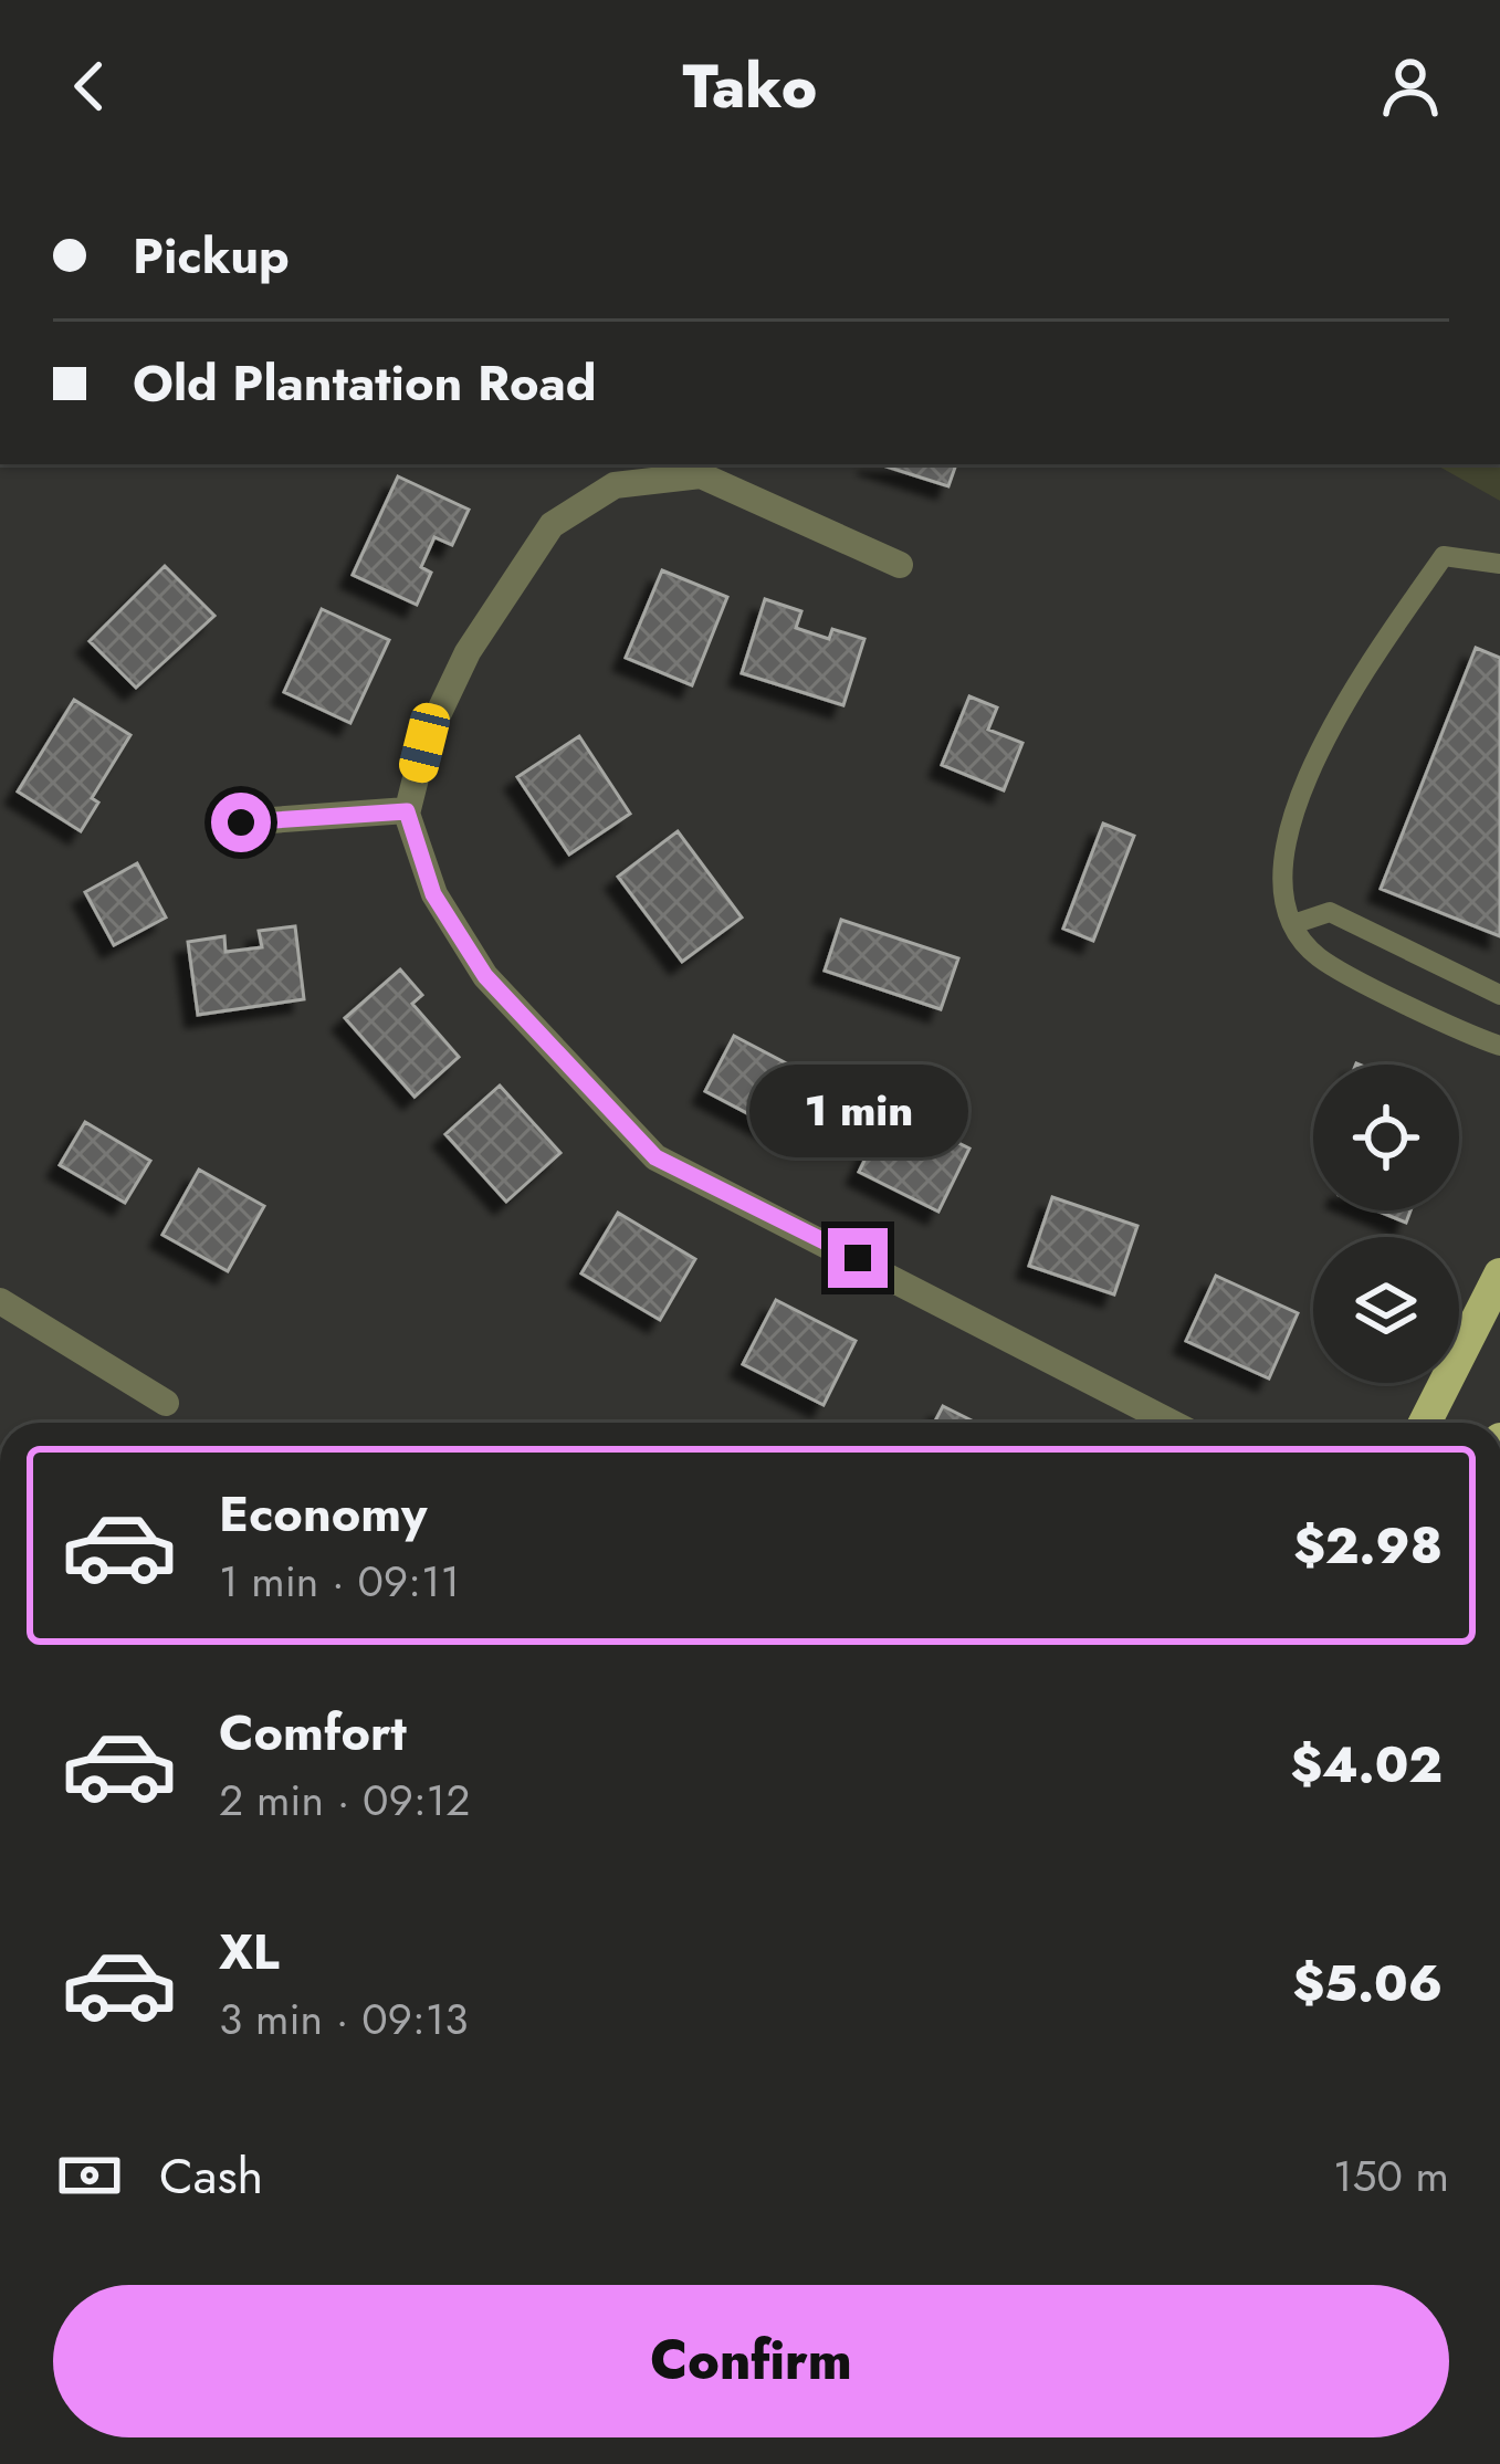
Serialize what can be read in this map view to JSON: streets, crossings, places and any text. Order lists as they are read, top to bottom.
{
  "page": {
    "header": "Tako",
    "banner": ["Pickup", "Old Plantation Road"],
    "bubble": "1 min",
    "list": [
      {
        "name": "Economy",
        "note": "1 min · 09:11",
        "value": "$2.98"
      },
      {
        "name": "Comfort",
        "note": "2 min · 09:12",
        "value": "$4.02"
      },
      {
        "name": "XL",
        "note": "3 min · 09:13",
        "value": "$5.06"
      }
    ],
    "pay": ["Cash", "150 m"],
    "buttons": "Confirm"
  }
}
